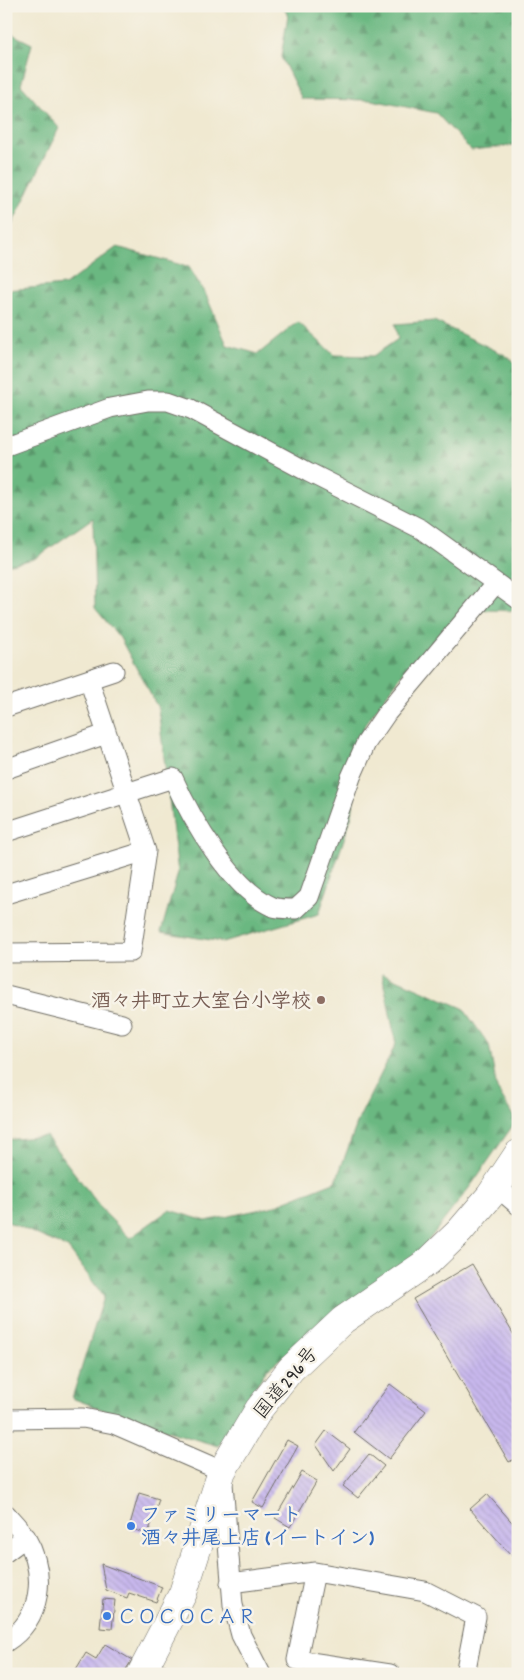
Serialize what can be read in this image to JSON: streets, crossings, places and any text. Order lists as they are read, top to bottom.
{
  "streets": {
    "highway": ["国道296号"]
  },
  "places": ["酒々井町立大室台小学校", "ファミリーマート 酒々井尾上店 (イートイン)", "ＣＯＣＯＣＡＲ"]
}
